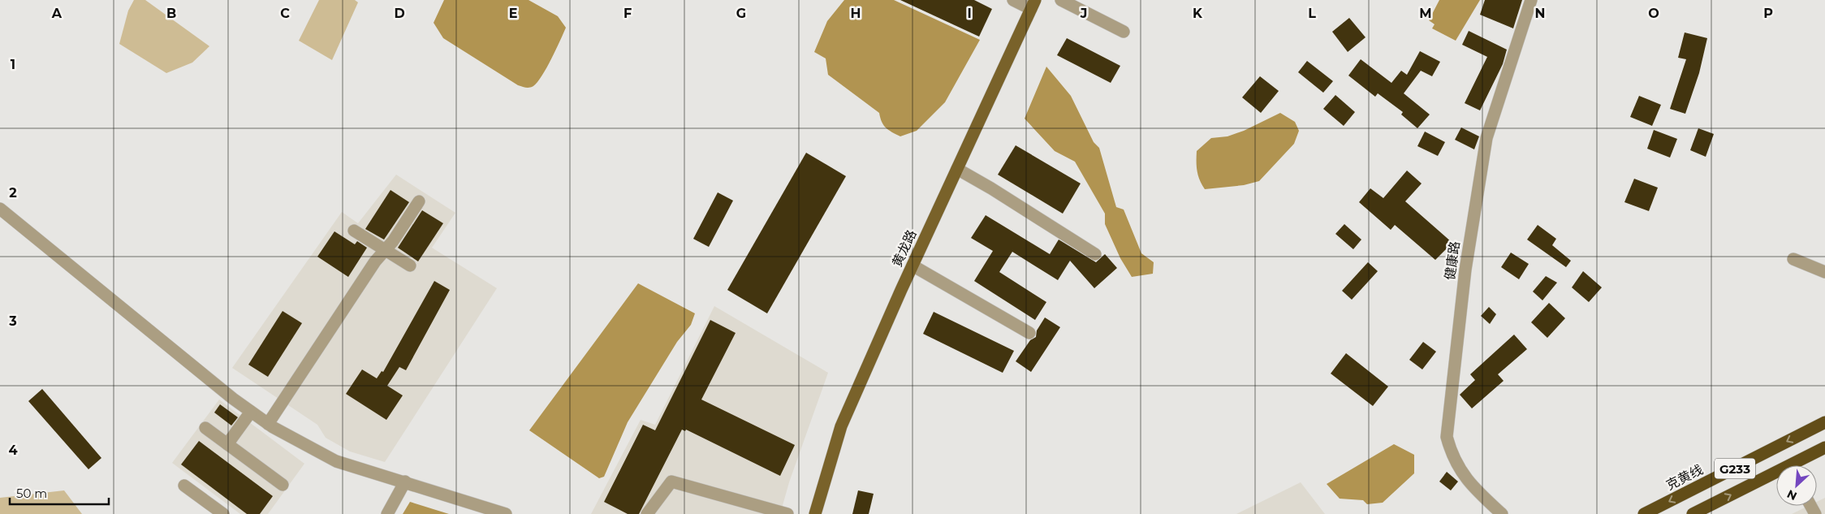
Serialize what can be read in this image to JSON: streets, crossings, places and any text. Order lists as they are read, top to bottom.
{
  "streets": {
    "highway": ["G233", "克黄线"],
    "main road": ["黄龙路"],
    "street": ["健康路"]
  },
  "scale_bar": "50 m",
  "north": "bottom left",
  "grid": {
    "columns": [
      "A",
      "B",
      "C",
      "D",
      "E",
      "F",
      "G",
      "H",
      "I",
      "J",
      "K",
      "L",
      "M",
      "N",
      "O",
      "P"
    ],
    "rows": [
      "1",
      "2",
      "3",
      "4"
    ]
  }
}
